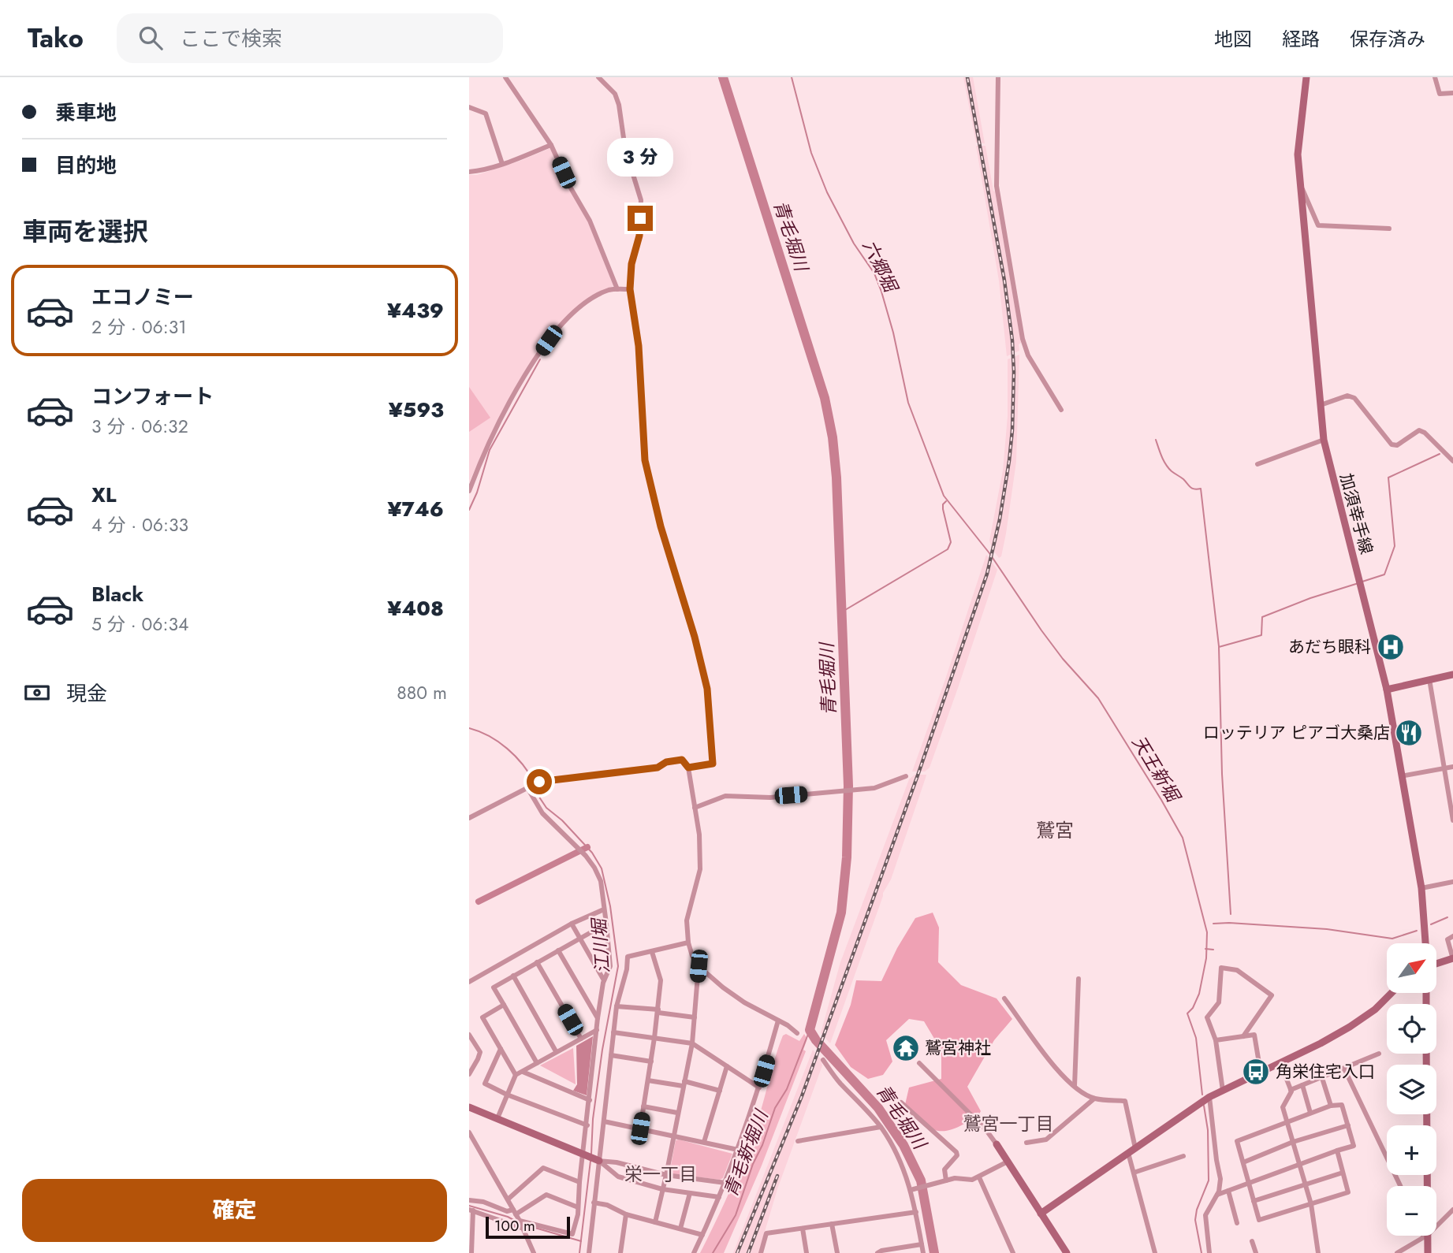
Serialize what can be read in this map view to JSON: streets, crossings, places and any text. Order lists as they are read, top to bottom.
{
  "streets": {
    "main road": ["加須幸手線"]
  },
  "districts": ["鷲宮", "鷲宮一丁目", "栄一丁目"],
  "water": [
    "青毛堀川",
    "六郷堀",
    "天王新堀",
    "江川堀",
    "青毛新堀川"
  ],
  "places": {
    "hospital": ["あだち眼科"],
    "restaurant": ["ロッテリア ピアゴ大桑店"],
    "temple": ["鷲宮神社"],
    "bus stop": ["角栄住宅入口"]
  },
  "scale_bar": "100 m",
  "north": "top right",
  "page": {
    "header": "Tako",
    "search": "ここで検索",
    "nav": ["地図", "経路", "保存済み"],
    "banner": ["乗車地", "目的地"],
    "bubble": "3 分",
    "heading": "車両を選択",
    "list": [
      {
        "name": "エコノミー",
        "note": "2 分 · 06:31",
        "value": "¥439"
      },
      {
        "name": "コンフォート",
        "note": "3 分 · 06:32",
        "value": "¥593"
      },
      {
        "name": "XL",
        "note": "4 分 · 06:33",
        "value": "¥746"
      },
      {
        "name": "Black",
        "note": "5 分 · 06:34",
        "value": "¥408"
      }
    ],
    "pay": ["現金", "880 m"],
    "map_buttons": ["+", "−"],
    "buttons": "確定",
    "scale": "100 m"
  }
}
